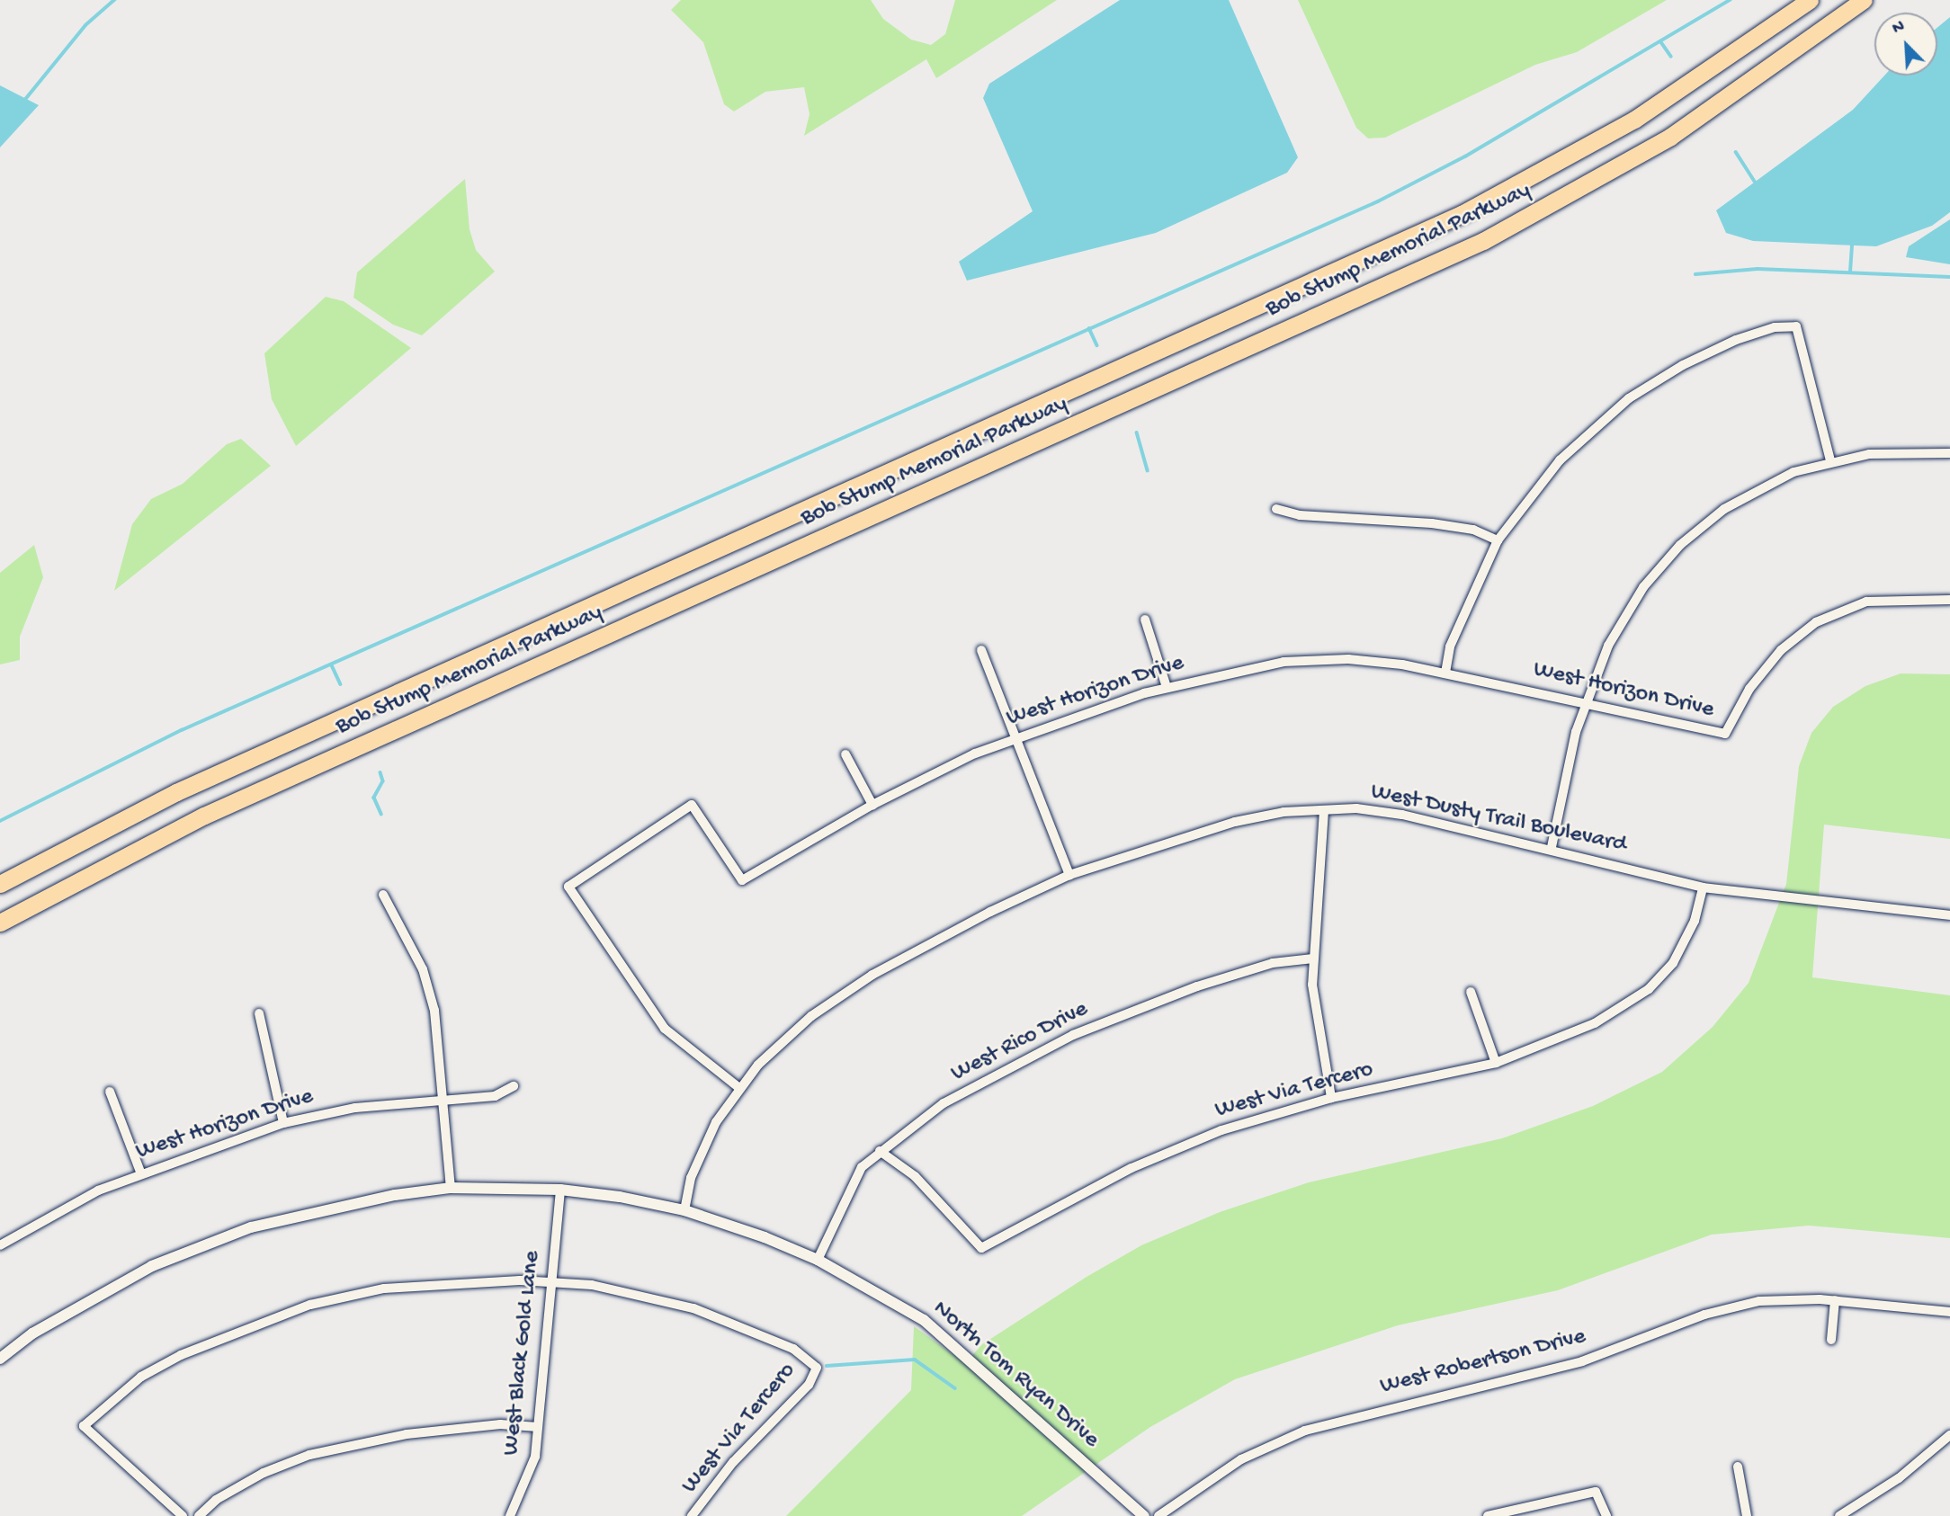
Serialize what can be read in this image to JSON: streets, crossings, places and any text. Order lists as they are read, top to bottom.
{
  "streets": {
    "highway": ["Bob Stump Memorial Parkway"],
    "street": [
      "West Horizon Drive",
      "West Dusty Trail Boulevard",
      "West Rico Drive",
      "West Via Tercero",
      "West Black Gold Lane",
      "West Robertson Drive",
      "North Tom Ryan Drive"
    ]
  },
  "crossings": [
    ["West Horizon Drive", "West Dusty Trail Boulevard"],
    ["West Dusty Trail Boulevard", "West Via Tercero"],
    ["West Dusty Trail Boulevard", "North Tom Ryan Drive"],
    ["West Rico Drive", "West Via Tercero"],
    ["West Rico Drive", "North Tom Ryan Drive"],
    ["West Via Tercero", "West Black Gold Lane"],
    ["West Black Gold Lane", "North Tom Ryan Drive"]
  ],
  "north": "top left"
}
